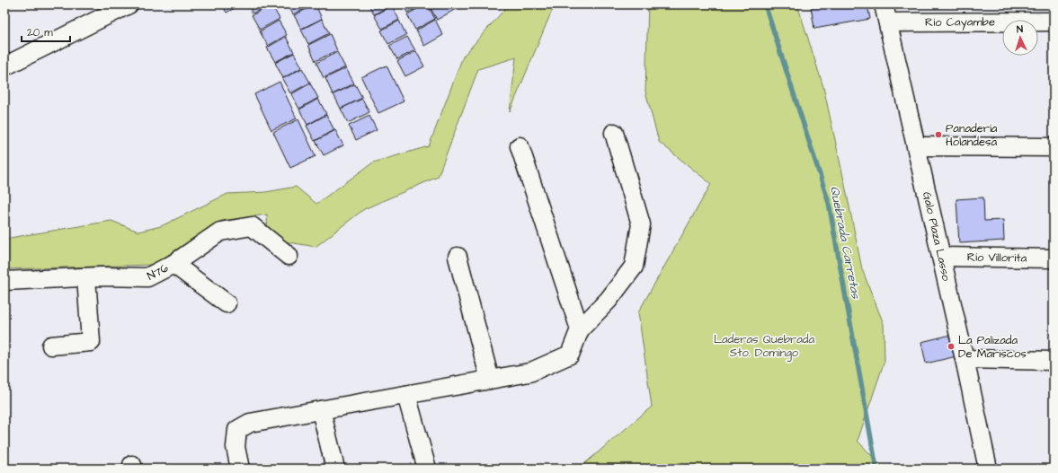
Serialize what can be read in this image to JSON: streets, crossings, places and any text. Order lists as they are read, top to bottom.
{
  "streets": {
    "street": [
      "Río Cayambe",
      "Galo Plaza Lasso",
      "Río Villorita",
      "N76"
    ]
  },
  "crossings": [
    ["Río Cayambe", "Galo Plaza Lasso"],
    ["Galo Plaza Lasso", "Río Villorita"]
  ],
  "water": ["Quebrada Carretas"],
  "parks": ["Laderas Quebrada Sto. Domingo"],
  "places": ["Panadería Holandesa", "La Palizada De Mariscos"],
  "scale_bar": "20 m",
  "north": "top"
}
